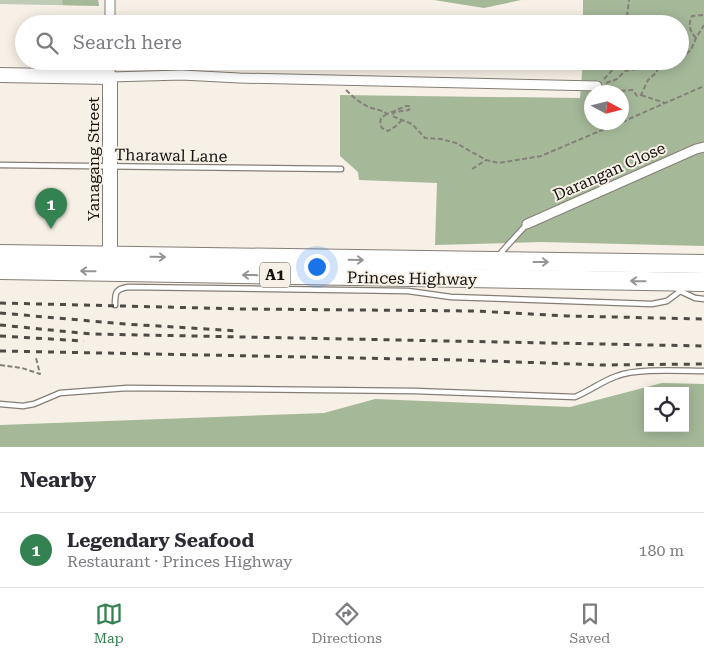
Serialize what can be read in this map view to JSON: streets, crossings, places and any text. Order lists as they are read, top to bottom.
{
  "streets": {
    "highway": ["A1", "Princes Highway"],
    "street": ["Yanagang Street", "Darangan Close"],
    "lane": ["Tharawal Lane"]
  },
  "crossings": [
    ["Tharawal Lane", "Yanagang Street"],
    ["Yanagang Street", "Princes Highway"]
  ],
  "north": "right",
  "page": {
    "search": "Search here",
    "pins": "1",
    "heading": "Nearby",
    "list": [
      {
        "mark": "1",
        "name": "Legendary Seafood",
        "note": "Restaurant · Princes Highway",
        "value": "180 m"
      }
    ],
    "nav": ["Map", "Directions", "Saved"]
  }
}
